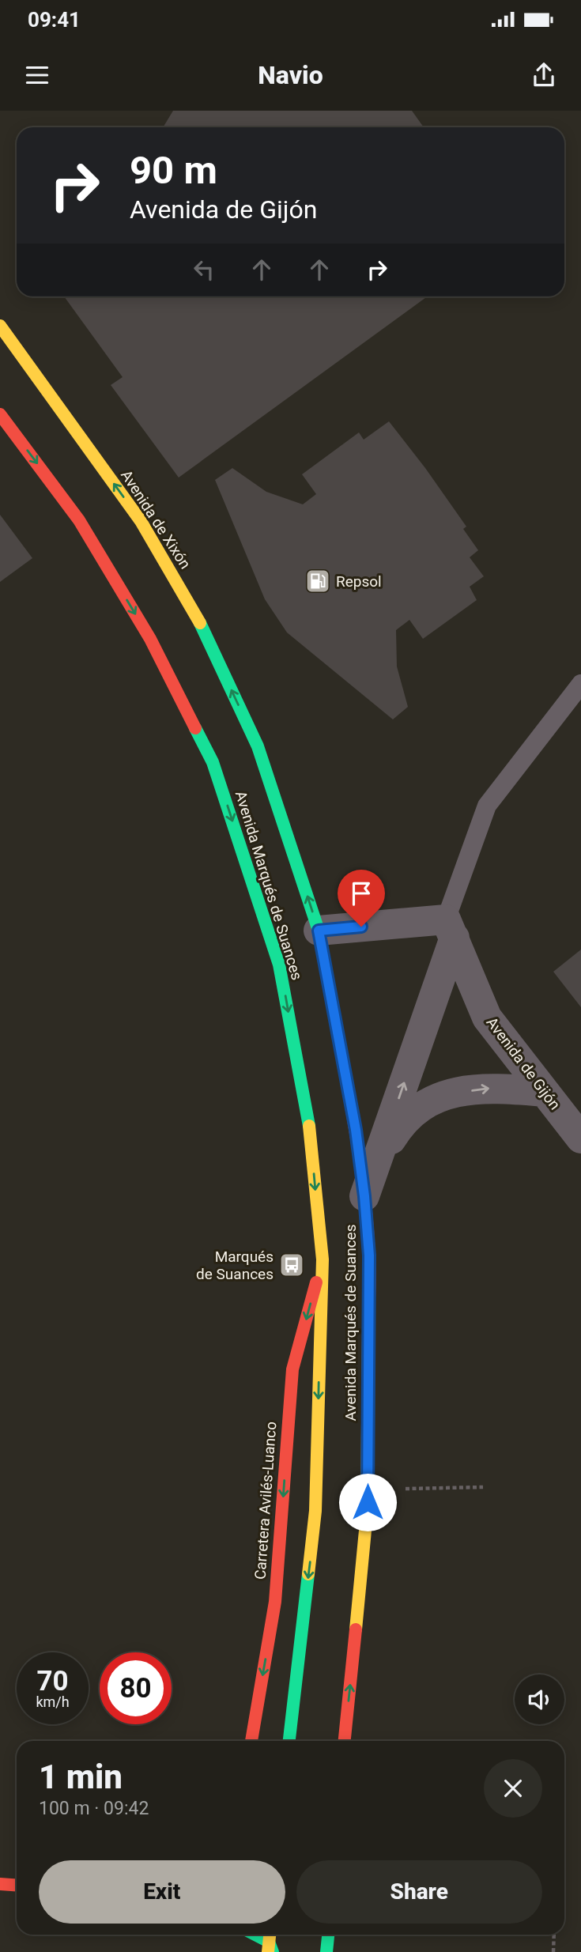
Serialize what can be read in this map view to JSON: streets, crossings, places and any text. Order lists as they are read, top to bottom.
{
  "streets": {
    "main road": ["Avenida de Xixón", "Avenida Marqués de Suances", "Carretera Avilés-Luanco"],
    "street": ["Avenida de Gijón"]
  },
  "crossings": [
    ["Avenida de Xixón", "Avenida Marqués de Suances"],
    ["Avenida Marqués de Suances", "Carretera Avilés-Luanco"]
  ],
  "one_way": ["Avenida de Xixón", "Carretera Avilés-Luanco"],
  "places": {
    "fuel station": ["Repsol"],
    "bus stop": ["Marqués de Suances"]
  },
  "page": {
    "status": "09:41",
    "header": "Navio",
    "turn": ["90 m", "Avenida de Gijón"],
    "speed": "70 km/h",
    "limit": "80",
    "heading": ["1 min", "100 m · 09:42"],
    "buttons": ["Exit", "Share"]
  }
}
